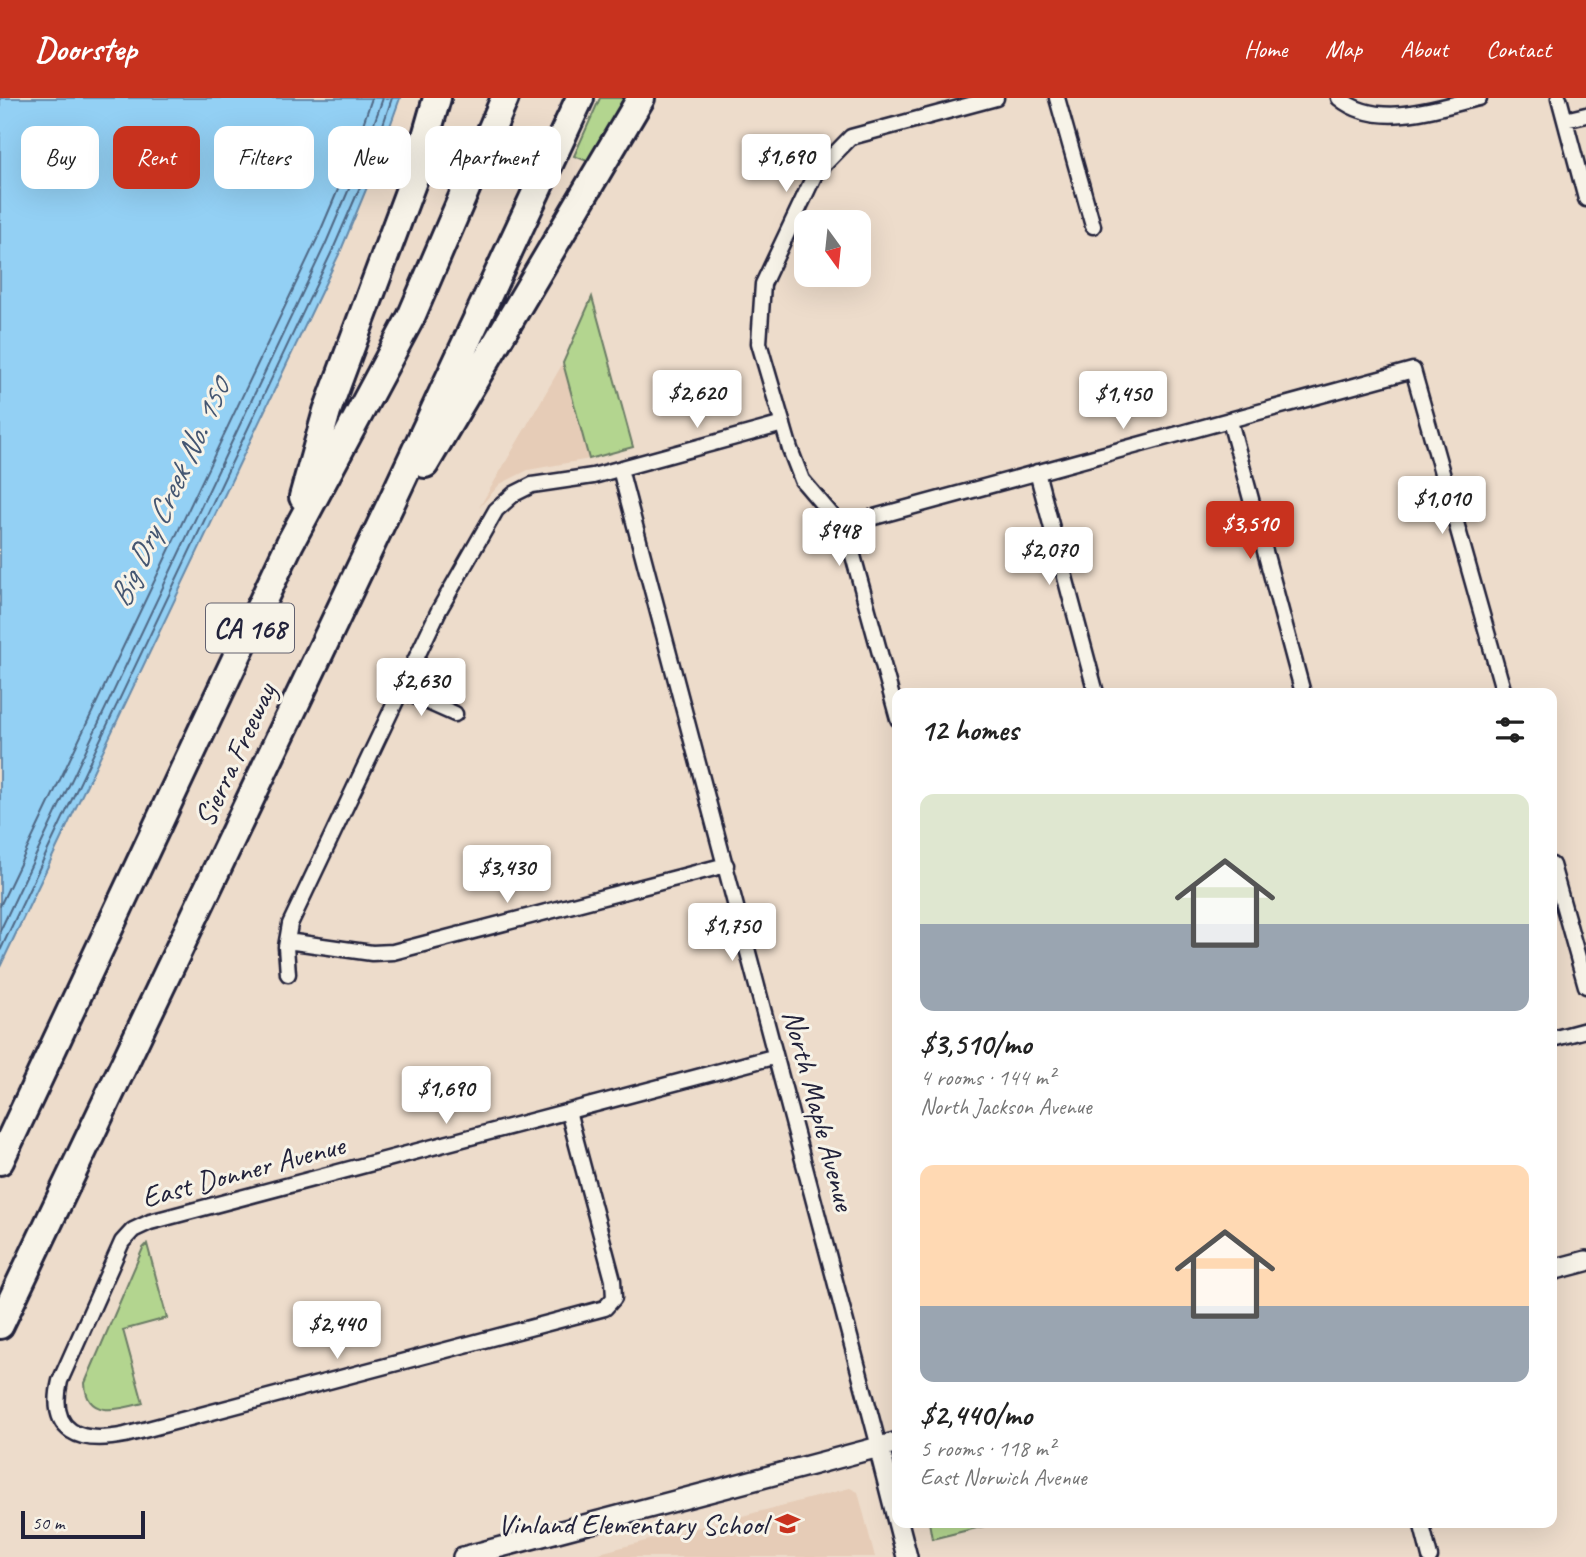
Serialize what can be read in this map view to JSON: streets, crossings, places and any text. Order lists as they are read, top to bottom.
{
  "streets": {
    "highway": ["CA 168", "Sierra Freeway"],
    "street": ["North Maple Avenue", "East Donner Avenue"]
  },
  "crossings": [
    ["North Maple Avenue", "East Donner Avenue"]
  ],
  "water": ["Big Dry Creek No. 150"],
  "places": {
    "school or university": ["Vinland Elementary School"]
  },
  "scale_bar": "50 m",
  "north": "bottom",
  "page": {
    "header": "Doorstep",
    "nav": [
      "Home",
      "Map",
      "About",
      "Contact"
    ],
    "chip": [
      "Buy",
      "Rent",
      "Filters",
      "New",
      "Apartment"
    ],
    "price": [
      "$1,690",
      "$2,620",
      "$1,450",
      "$1,010",
      "$3,510",
      "$948",
      "$2,070",
      "$2,630",
      "$3,430",
      "$1,750",
      "$1,690",
      "$2,440"
    ],
    "heading": "12 homes",
    "list": [
      {
        "name": "$3,510/mo",
        "note": "4 rooms · 144 m² · North Jackson Avenue"
      },
      {
        "name": "$2,440/mo",
        "note": "5 rooms · 118 m² · East Norwich Avenue"
      }
    ],
    "scale": "50 m"
  }
}
